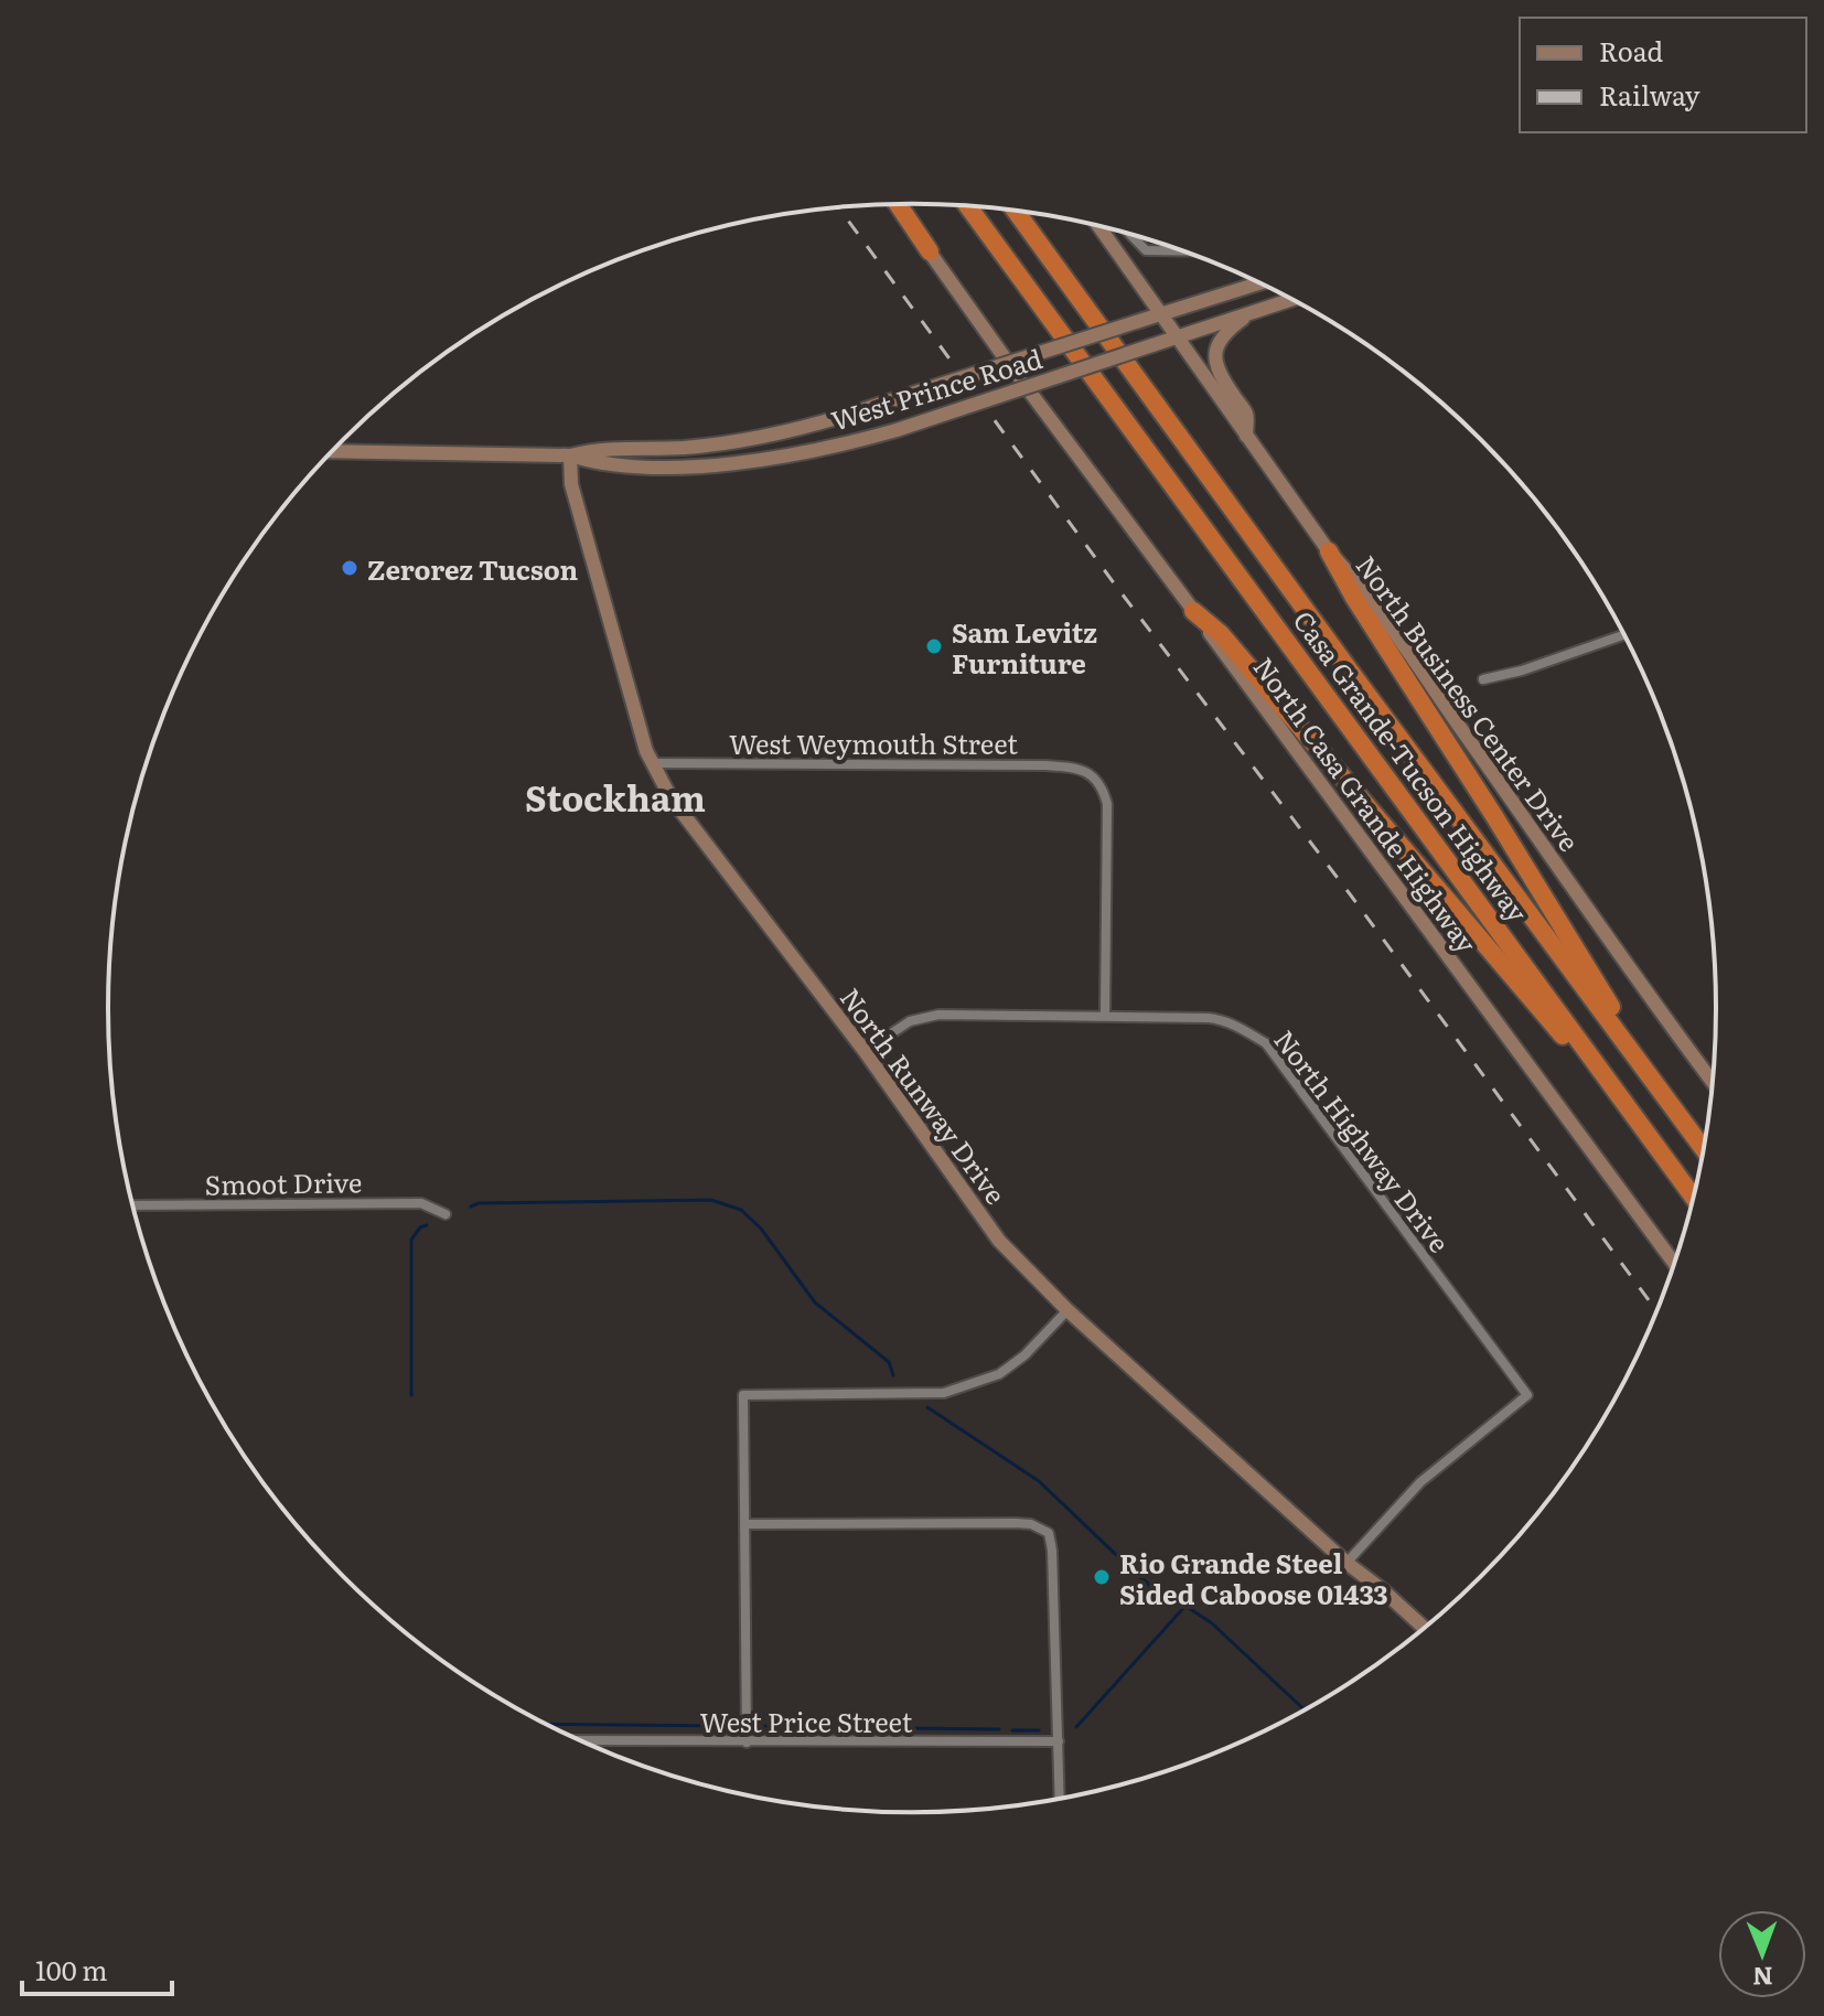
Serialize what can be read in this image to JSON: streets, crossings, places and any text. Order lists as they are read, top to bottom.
{
  "streets": {
    "highway": ["Casa Grande-Tucson Highway"],
    "main road": [
      "West Prince Road",
      "North Business Center Drive",
      "North Casa Grande Highway",
      "North Runway Drive"
    ],
    "street": [
      "West Weymouth Street",
      "North Highway Drive",
      "Smoot Drive",
      "West Price Street"
    ]
  },
  "crossings": [
    ["West Prince Road", "North Business Center Drive"],
    ["West Prince Road", "North Casa Grande Highway"],
    ["West Prince Road", "North Runway Drive"],
    ["West Weymouth Street", "North Runway Drive"],
    ["West Weymouth Street", "North Highway Drive"],
    ["North Runway Drive", "North Highway Drive"]
  ],
  "districts": ["Stockham"],
  "places": ["Zerorez Tucson", "Sam Levitz Furniture", "Rio Grande Steel Sided Caboose 01433"],
  "legend": ["Road", "Railway"],
  "scale_bar": "100 m",
  "north": "bottom"
}
